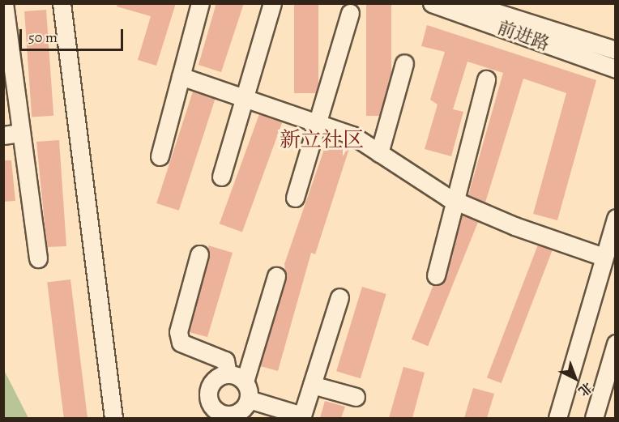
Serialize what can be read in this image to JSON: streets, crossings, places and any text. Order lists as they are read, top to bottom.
{
  "streets": {
    "street": ["前进路"]
  },
  "districts": ["新立社区"],
  "scale_bar": "50 m",
  "north": "bottom right"
}
